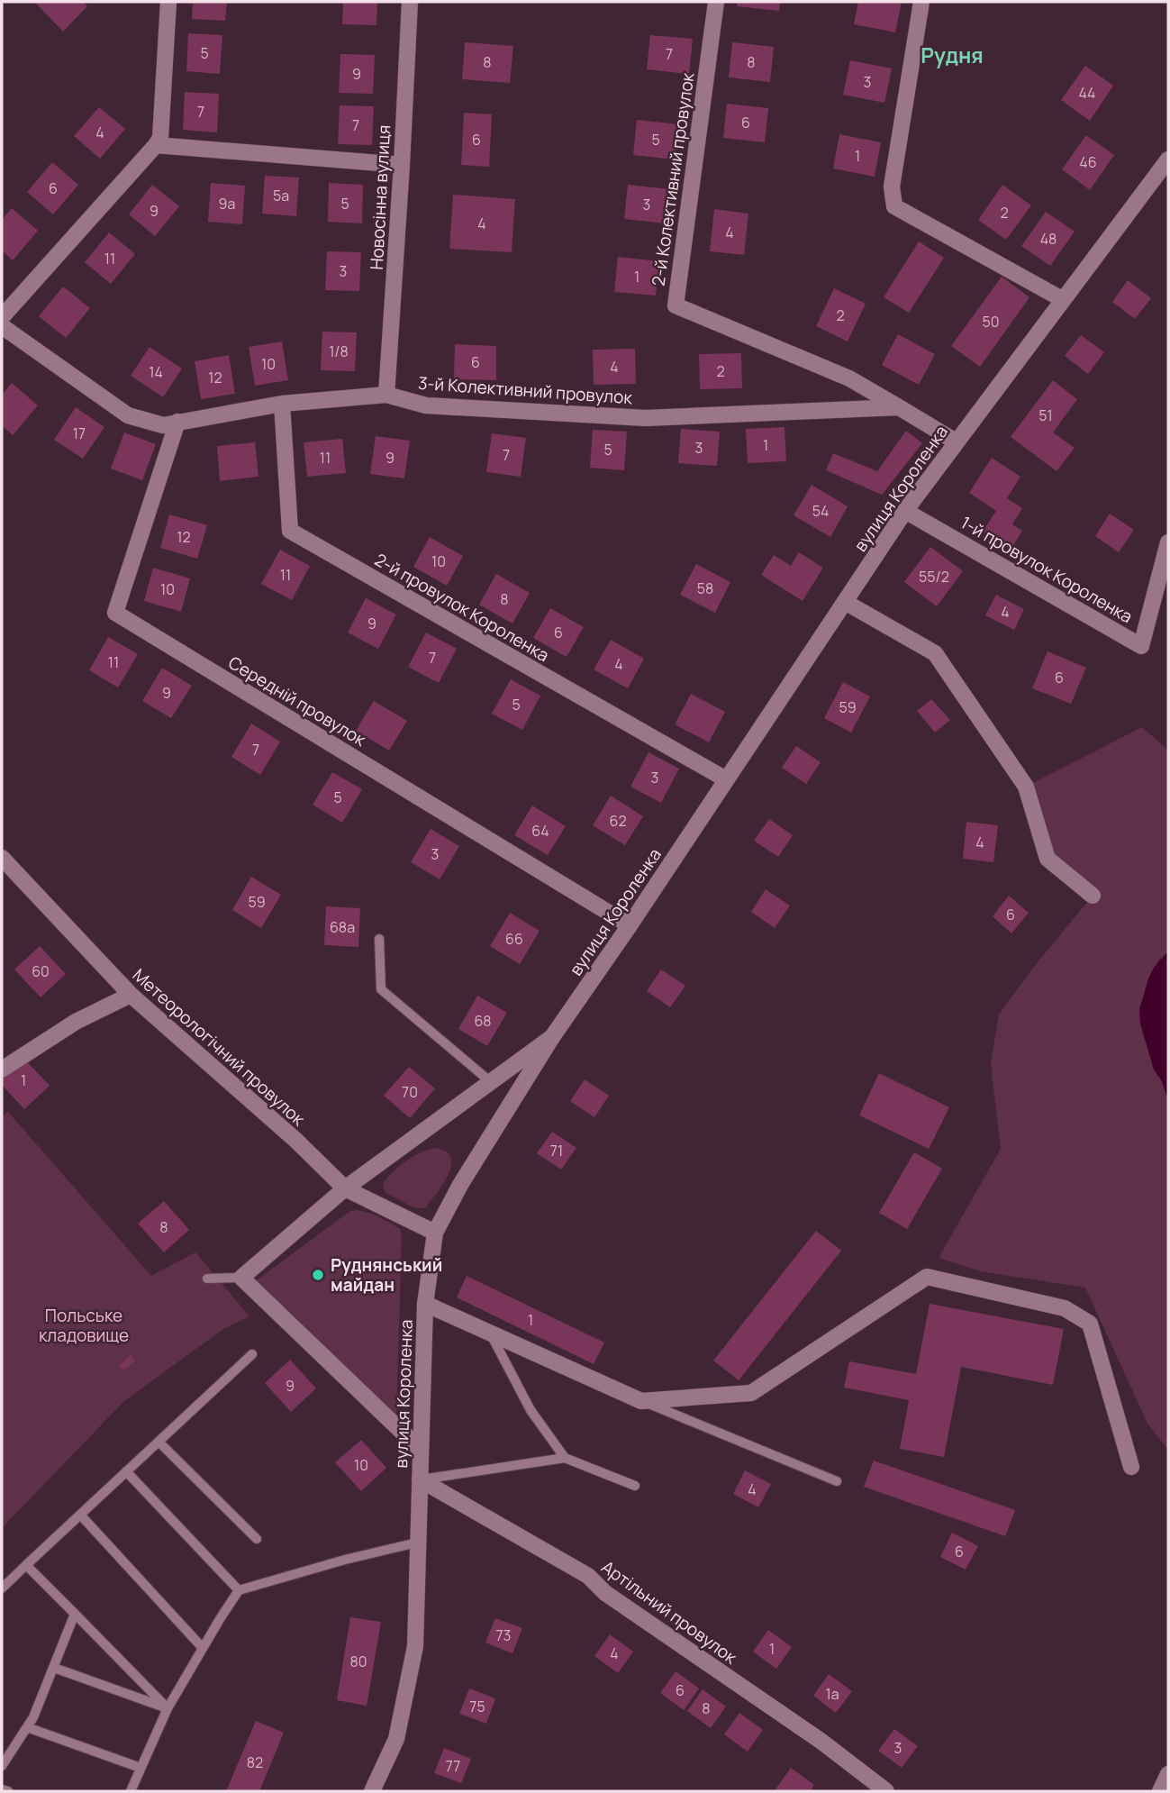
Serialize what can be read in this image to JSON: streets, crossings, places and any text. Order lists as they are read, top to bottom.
{
  "streets": {
    "street": [
      "2-й Колективний провулок",
      "Новосінна вулиця",
      "3-й Колективний провулок",
      "вулиця Короленка",
      "1-й провулок Короленка",
      "2-й провулок Короленка",
      "Середній провулок",
      "Метеорологічний провулок",
      "Артільний провулок"
    ]
  },
  "crossings": [
    ["2-й Колективний провулок", "3-й Колективний провулок"],
    ["Новосінна вулиця", "3-й Колективний провулок"],
    ["3-й Колективний провулок", "2-й провулок Короленка"],
    ["3-й Колективний провулок", "Середній провулок"],
    ["вулиця Короленка", "1-й провулок Короленка"],
    ["вулиця Короленка", "2-й провулок Короленка"],
    ["вулиця Короленка", "Середній провулок"],
    ["вулиця Короленка", "Метеорологічний провулок"],
    ["вулиця Короленка", "Артільний провулок"]
  ],
  "districts": ["Рудня"],
  "parks": ["Польське кладовище"],
  "places": ["Руднянський майдан"],
  "house_numbers": [
    "5",
    "7",
    "8",
    "8",
    "9",
    "3",
    "44",
    "7",
    "6",
    "7",
    "4",
    "6",
    "5",
    "1",
    "46",
    "6",
    "5а",
    "9а",
    "5",
    "3",
    "9",
    "2",
    "4",
    "4",
    "48",
    "11",
    "3",
    "1",
    "2",
    "50",
    "1/8",
    "6",
    "10",
    "4",
    "2",
    "14",
    "12",
    "51",
    "17",
    "1",
    "3",
    "5",
    "7",
    "11",
    "9",
    "54",
    "12",
    "10",
    "11",
    "55/2",
    "58",
    "10",
    "8",
    "4",
    "9",
    "6",
    "7",
    "11",
    "4",
    "6",
    "9",
    "5",
    "59",
    "7",
    "3",
    "5",
    "62",
    "64",
    "4",
    "3",
    "59",
    "6",
    "68а",
    "66",
    "60",
    "68",
    "1",
    "70",
    "71",
    "8",
    "1",
    "9",
    "10",
    "4",
    "6",
    "73",
    "1",
    "4",
    "80",
    "6",
    "1а",
    "75",
    "8",
    "3",
    "82",
    "77"
  ]
}
